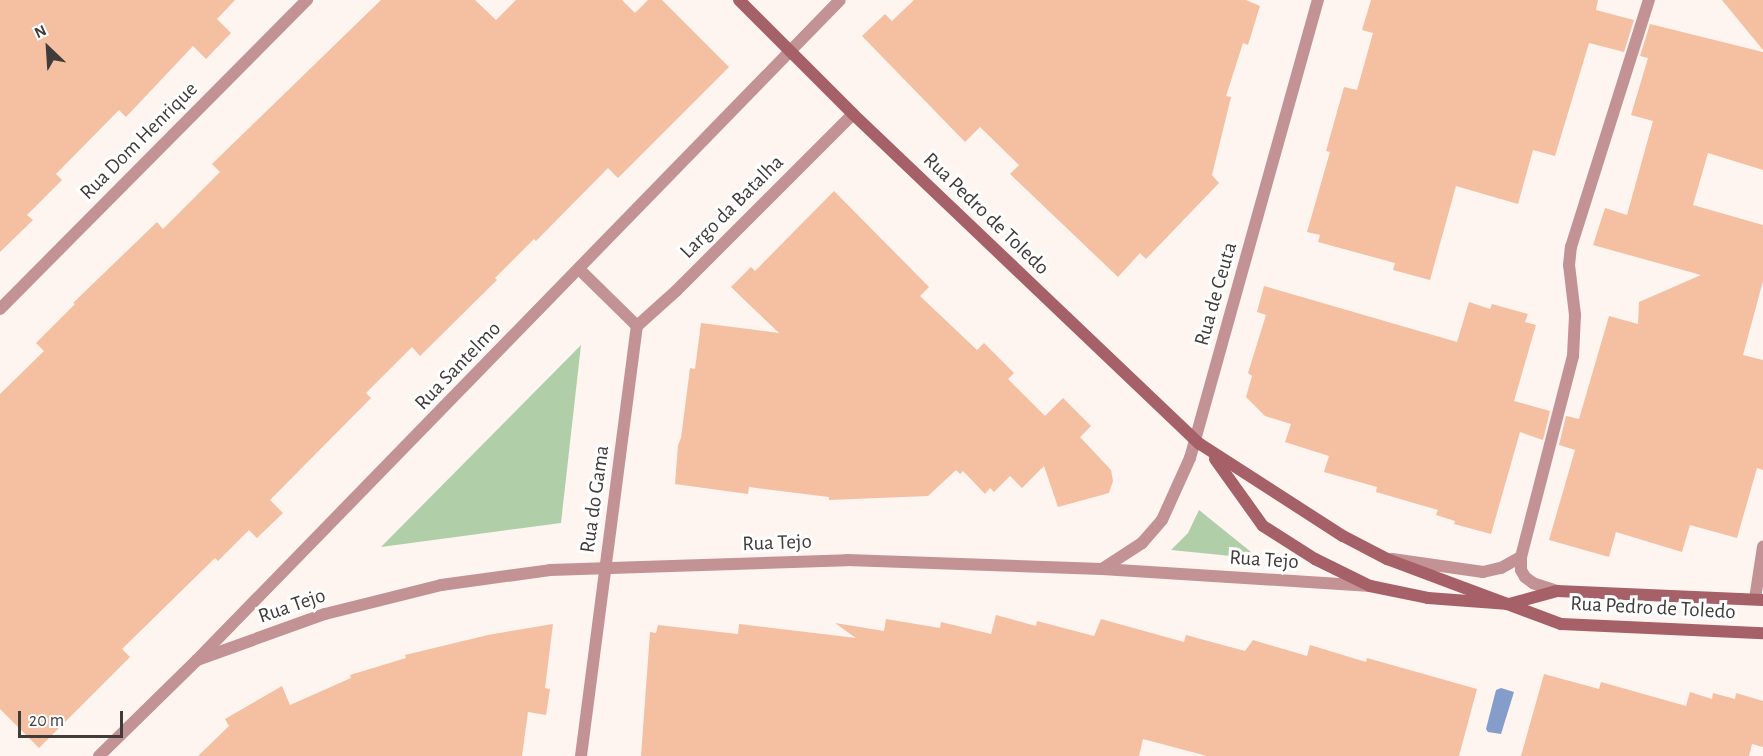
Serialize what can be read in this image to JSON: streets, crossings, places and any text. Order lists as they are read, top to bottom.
{
  "streets": {
    "street": [
      "Rua Dom Henrique",
      "Largo da Batalha",
      "Rua Pedro de Toledo",
      "Rua de Ceuta",
      "Rua Santelmo",
      "Rua do Gama",
      "Rua Tejo"
    ]
  },
  "crossings": [
    ["Largo da Batalha", "Rua Pedro de Toledo"],
    ["Largo da Batalha", "Rua do Gama"],
    ["Rua Pedro de Toledo", "Rua de Ceuta"],
    ["Rua Pedro de Toledo", "Rua Santelmo"],
    ["Rua Pedro de Toledo", "Rua Tejo"],
    ["Rua de Ceuta", "Rua Tejo"],
    ["Rua Santelmo", "Rua Tejo"],
    ["Rua do Gama", "Rua Tejo"]
  ],
  "scale_bar": "20 m",
  "north": "top left"
}
